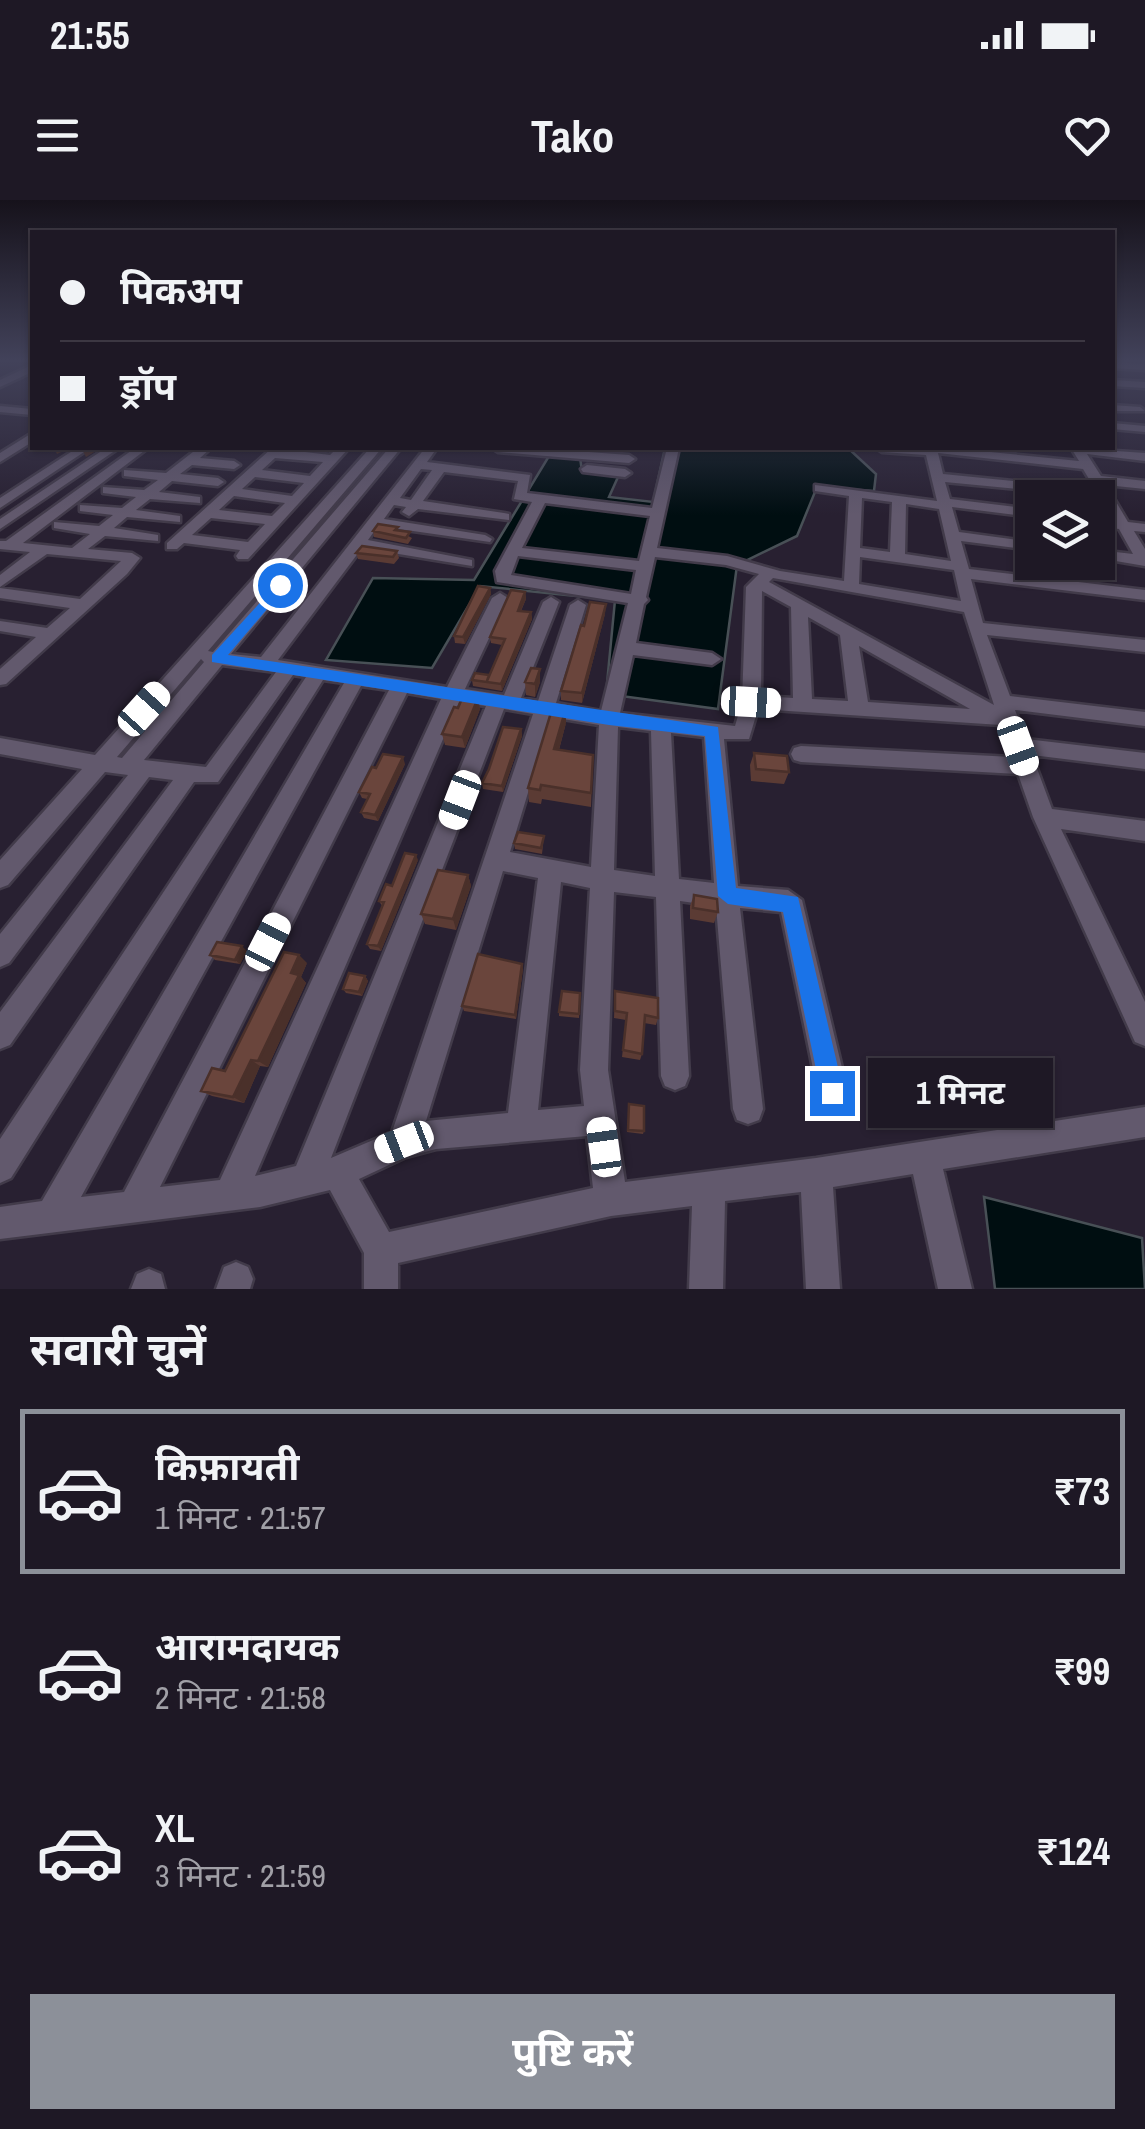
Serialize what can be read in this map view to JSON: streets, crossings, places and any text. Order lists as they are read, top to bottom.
{
  "page": {
    "status": "21:55",
    "header": "Tako",
    "banner": ["पिकअप", "ड्रॉप"],
    "bubble": "1 मिनट",
    "heading": "सवारी चुनें",
    "list": [
      {
        "name": "किफ़ायती",
        "note": "1 मिनट · 21:57",
        "value": "₹73"
      },
      {
        "name": "आरामदायक",
        "note": "2 मिनट · 21:58",
        "value": "₹99"
      },
      {
        "name": "XL",
        "note": "3 मिनट · 21:59",
        "value": "₹124"
      }
    ],
    "buttons": "पुष्टि करें"
  }
}
